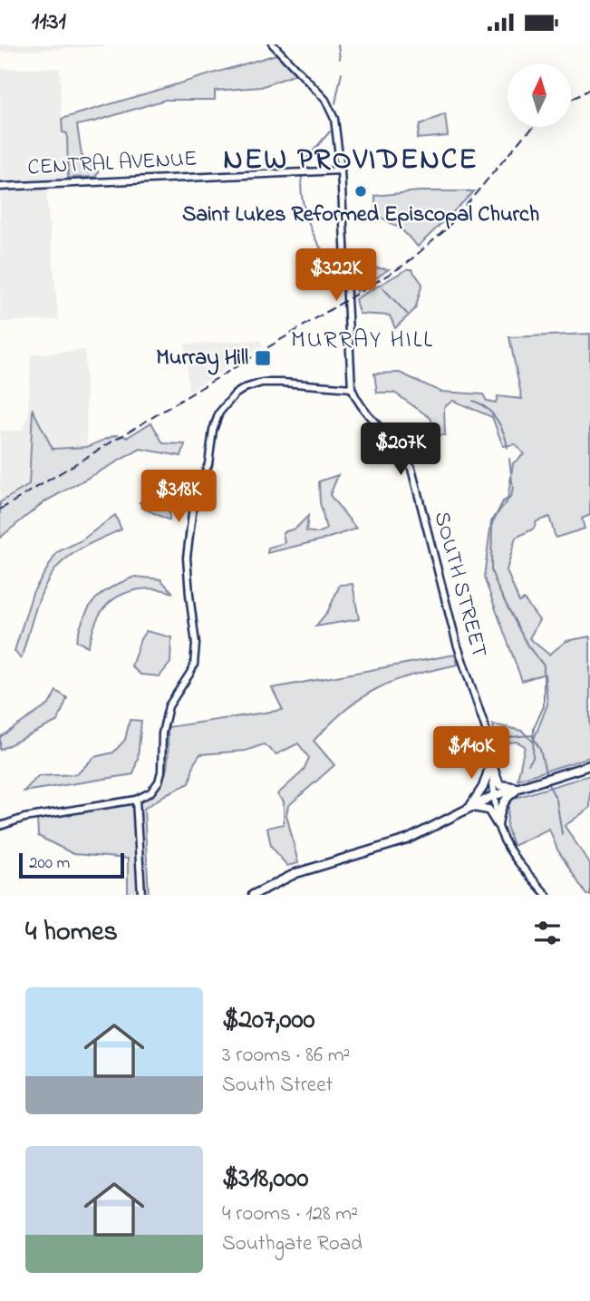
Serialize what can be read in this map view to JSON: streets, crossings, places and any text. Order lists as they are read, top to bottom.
{
  "streets": {
    "street": ["CENTRAL AVENUE", "SOUTH STREET"]
  },
  "crossings": [
    ["CENTRAL AVENUE", "SOUTH STREET"]
  ],
  "districts": ["NEW PROVIDENCE", "MURRAY HILL"],
  "places": {
    "other": ["Saint Lukes Reformed Episcopal Church"],
    "transit": ["Murray Hill"]
  },
  "scale_bar": "200 m",
  "north": "top",
  "page": {
    "status": "11:31",
    "price": [
      "$322K",
      "$207K",
      "$318K",
      "$140K"
    ],
    "scale": "200 m",
    "heading": "4 homes",
    "list": [
      {
        "name": "$207,000",
        "note": "3 rooms · 86 m² · South Street"
      },
      {
        "name": "$318,000",
        "note": "4 rooms · 128 m² · Southgate Road"
      }
    ]
  }
}
